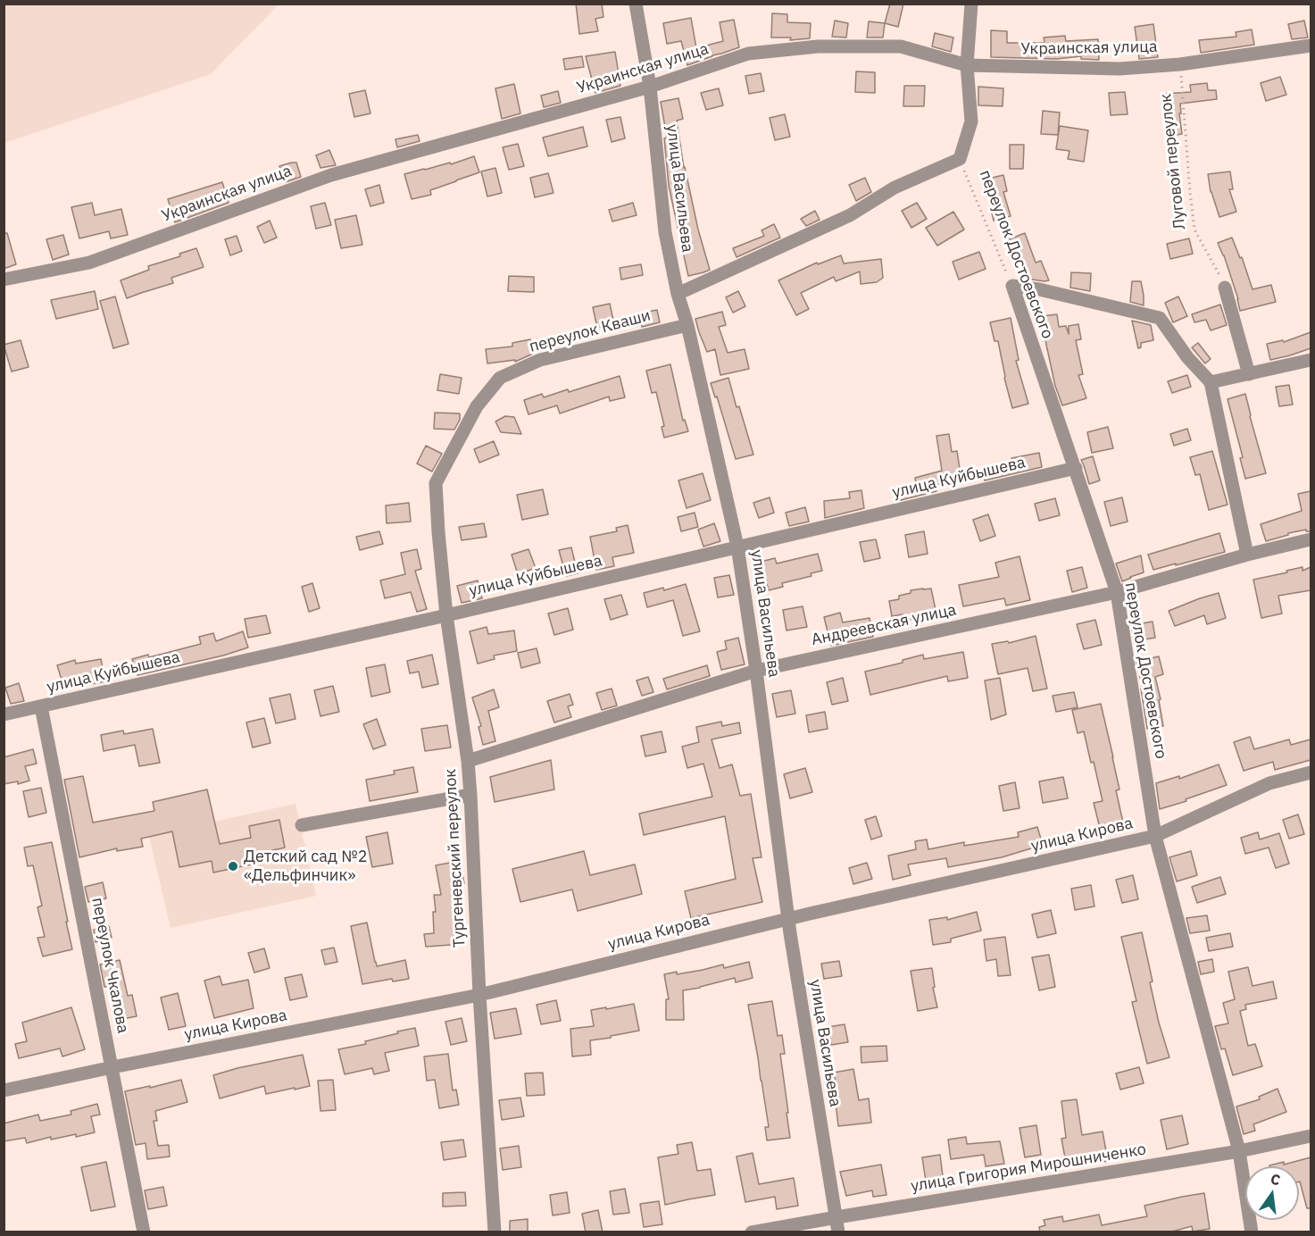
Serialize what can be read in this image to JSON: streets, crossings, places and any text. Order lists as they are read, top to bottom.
{
  "streets": {
    "street": [
      "Украинская улица",
      "улица Васильева",
      "переулок Достоевского",
      "переулок Кваши",
      "улица Куйбышева",
      "Андреевская улица",
      "улица Кирова",
      "Тургеневский переулок",
      "переулок Чкалова",
      "улица Григория Мирошниченко"
    ],
    "path": ["Луговой переулок"]
  },
  "crossings": [
    ["Украинская улица", "Луговой переулок"],
    ["Украинская улица", "улица Васильева"],
    ["Украинская улица", "переулок Достоевского"],
    ["улица Васильева", "переулок Кваши"],
    ["улица Васильева", "улица Куйбышева"],
    ["улица Васильева", "Андреевская улица"],
    ["улица Васильева", "улица Кирова"],
    ["улица Васильева", "улица Григория Мирошниченко"],
    ["переулок Достоевского", "улица Куйбышева"],
    ["переулок Достоевского", "Андреевская улица"],
    ["переулок Достоевского", "улица Кирова"],
    ["переулок Достоевского", "улица Григория Мирошниченко"],
    ["переулок Кваши", "Тургеневский переулок"],
    ["улица Куйбышева", "Тургеневский переулок"],
    ["улица Куйбышева", "переулок Чкалова"],
    ["Андреевская улица", "Тургеневский переулок"],
    ["улица Кирова", "Тургеневский переулок"],
    ["улица Кирова", "переулок Чкалова"]
  ],
  "places": ["Детский сад №2 «Дельфинчик»"],
  "north": "top"
}
